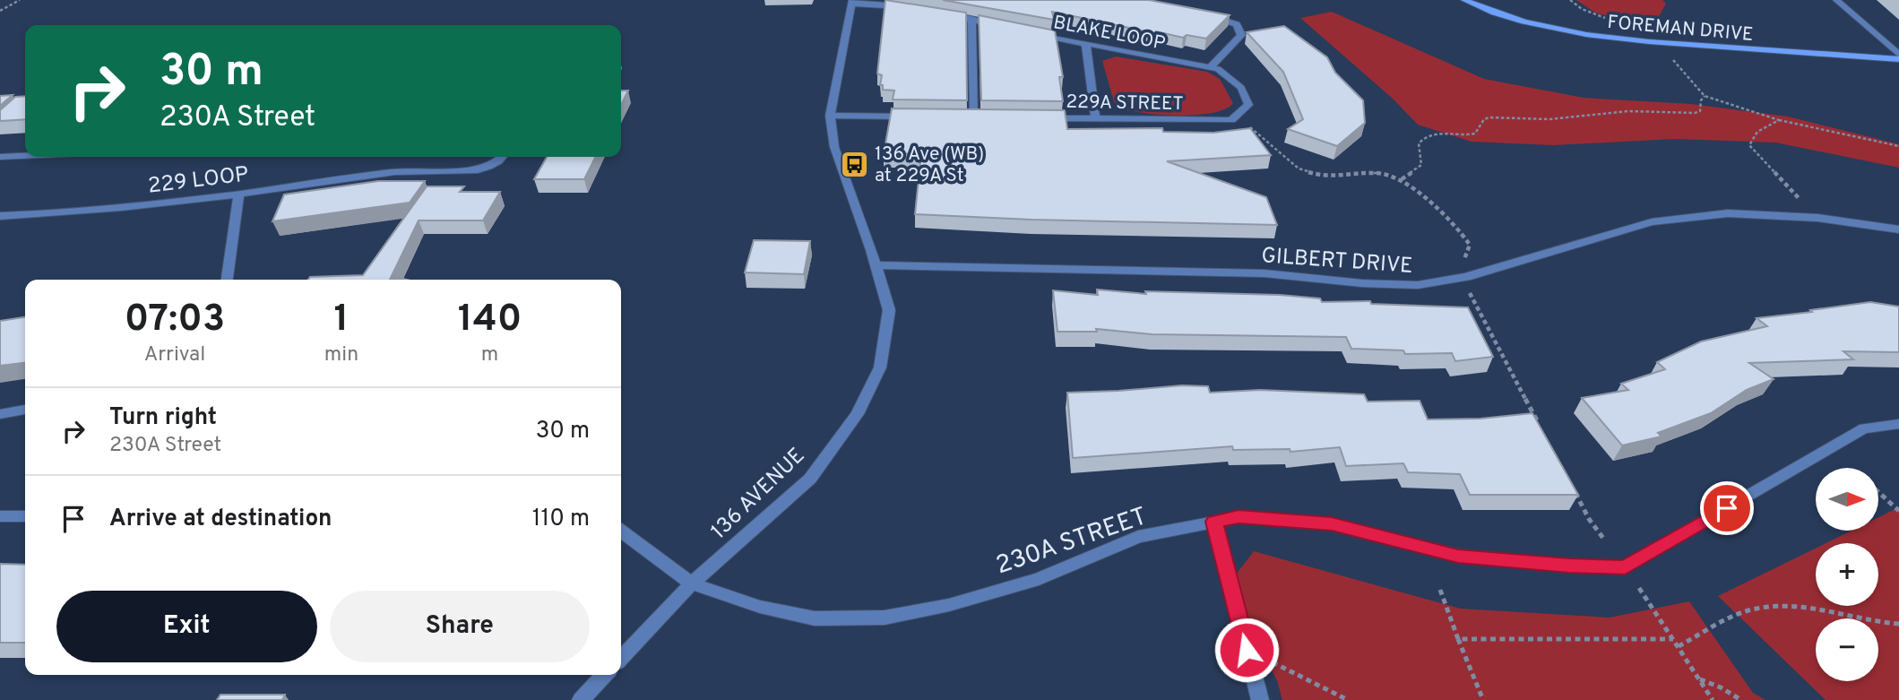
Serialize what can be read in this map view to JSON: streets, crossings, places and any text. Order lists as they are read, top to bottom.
{
  "streets": {
    "street": [
      "FOREMAN DRIVE",
      "BLAKE LOOP",
      "229A STREET",
      "229 LOOP",
      "GILBERT DRIVE",
      "136 AVENUE",
      "230A STREET"
    ]
  },
  "crossings": [
    ["BLAKE LOOP", "229A STREET"],
    ["GILBERT DRIVE", "136 AVENUE"],
    ["136 AVENUE", "230A STREET"]
  ],
  "places": {
    "bus stop": ["136 Ave (WB) at 229A St"]
  },
  "north": "right",
  "page": {
    "turn": ["30 m", "230A Street"],
    "eta": [
      "07:03",
      "Arrival",
      "1",
      "min",
      "140",
      "m"
    ],
    "list": [
      {
        "name": "Turn right",
        "note": "230A Street",
        "value": "30 m"
      },
      {
        "name": "Arrive at destination",
        "value": "110 m"
      }
    ],
    "map_buttons": ["+", "−"],
    "buttons": ["Exit", "Share"]
  }
}
